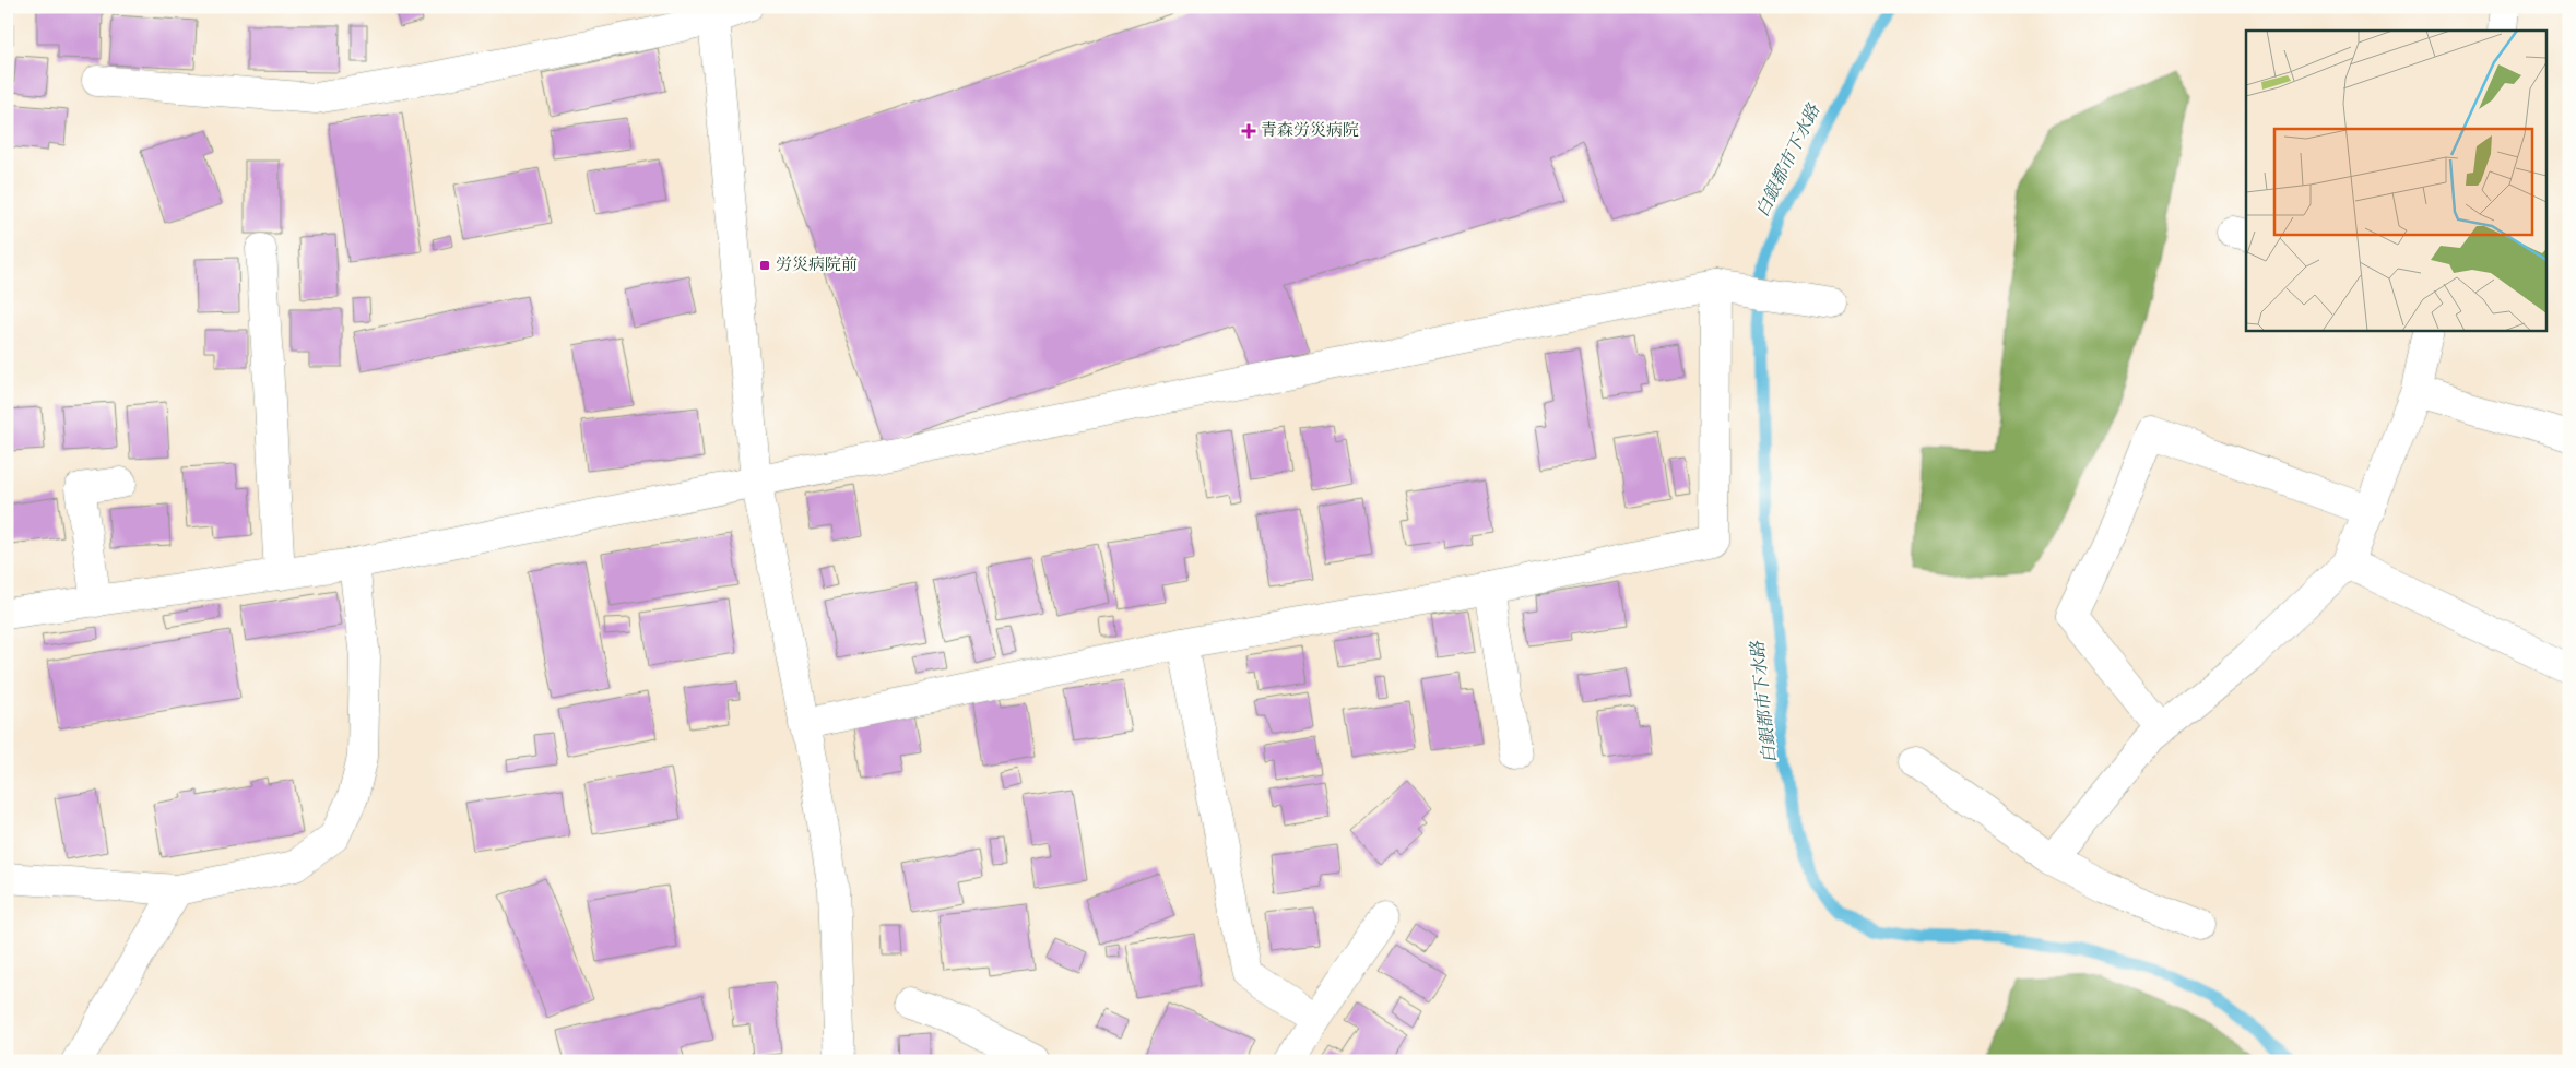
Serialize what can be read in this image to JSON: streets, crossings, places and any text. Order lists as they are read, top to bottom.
{
  "water": ["白銀都市下水路"],
  "places": {
    "health": ["青森労災病院"],
    "transit": ["労災病院前"]
  }
}
